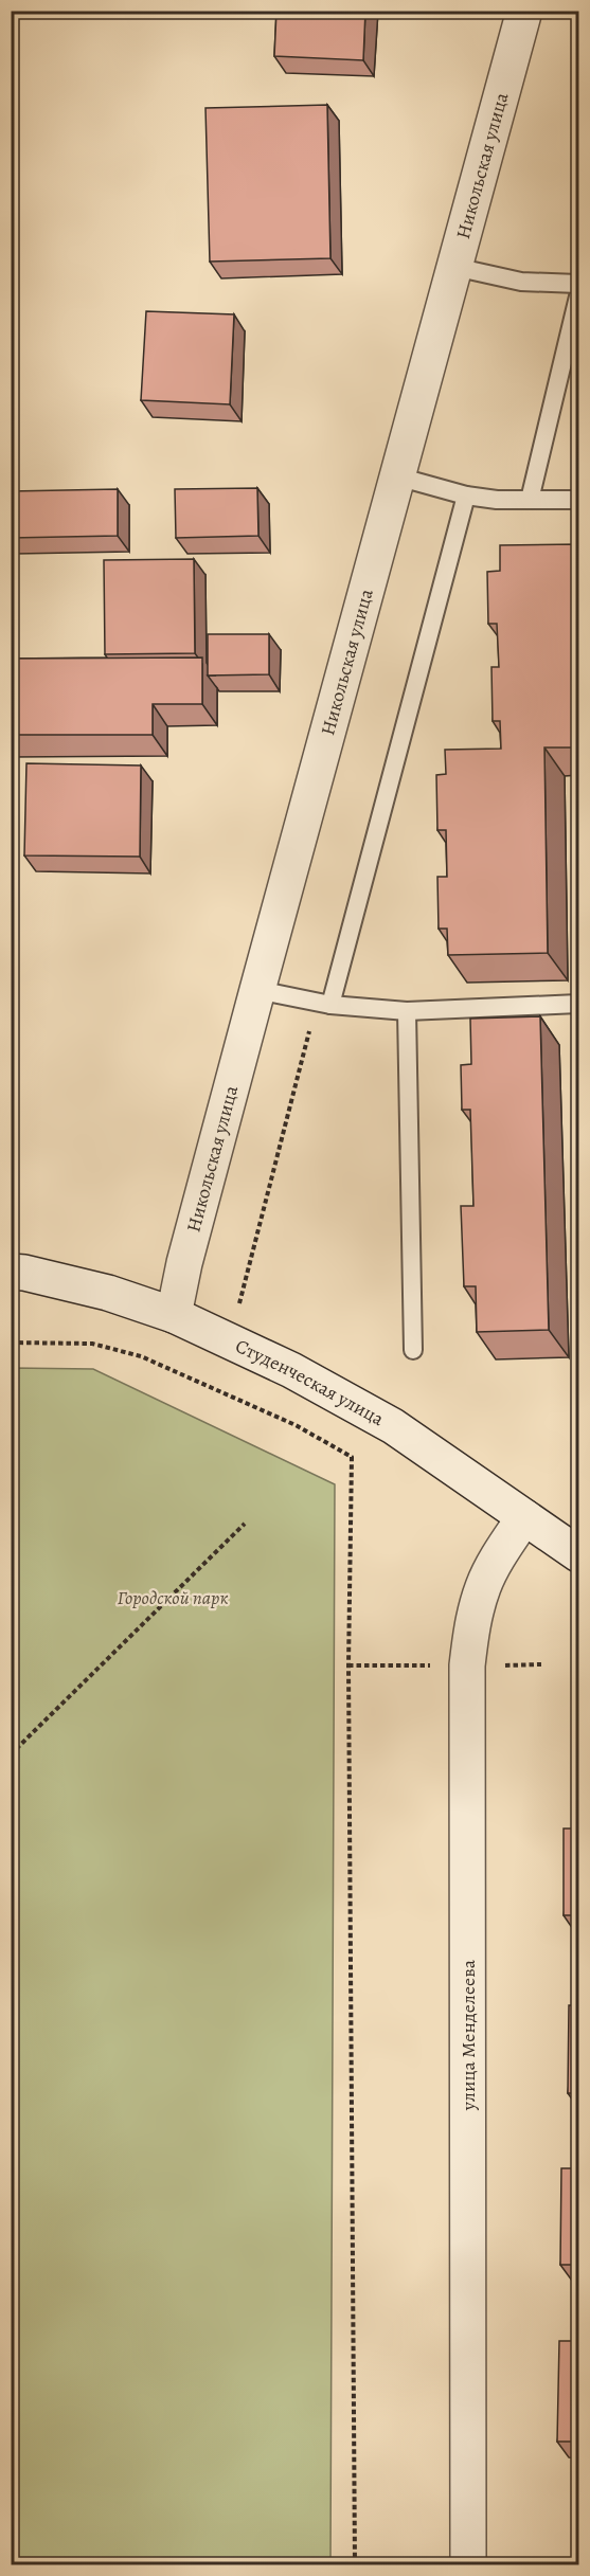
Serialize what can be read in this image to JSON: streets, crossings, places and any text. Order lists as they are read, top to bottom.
{
  "streets": {
    "street": ["Никольская улица", "Студенческая улица", "улица Менделеева"]
  },
  "crossings": [
    ["Никольская улица", "Студенческая улица"],
    ["Студенческая улица", "улица Менделеева"]
  ],
  "parks": ["Городской парк"]
}
